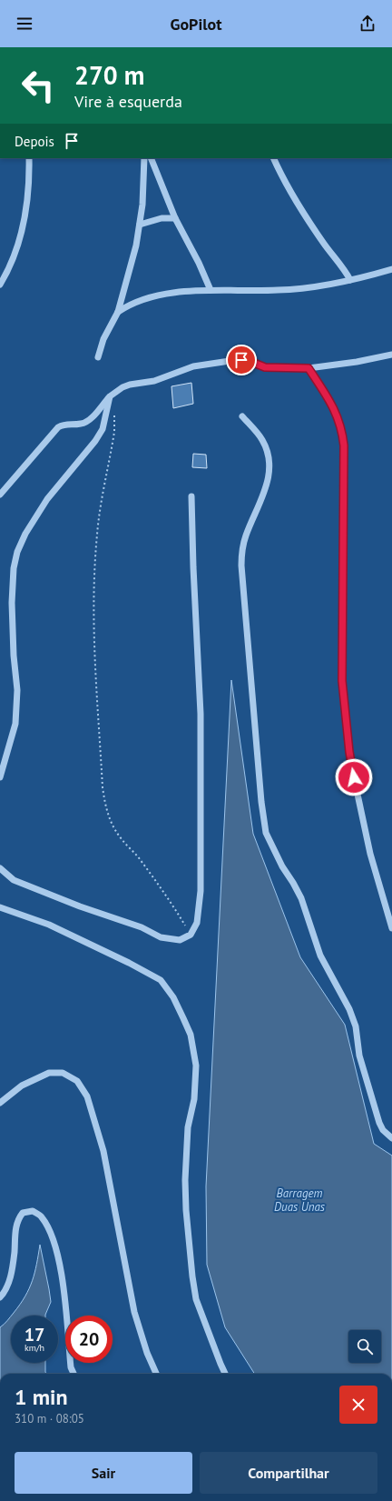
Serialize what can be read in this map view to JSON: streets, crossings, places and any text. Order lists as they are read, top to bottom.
{
  "water": ["Barragem Duas Unas"],
  "page": {
    "header": "GoPilot",
    "turn": ["270 m", "Vire à esquerda"],
    "then": "Depois",
    "speed": "17 km/h",
    "limit": "20",
    "heading": ["1 min", "310 m · 08:05"],
    "buttons": ["Sair", "Compartilhar"]
  }
}
